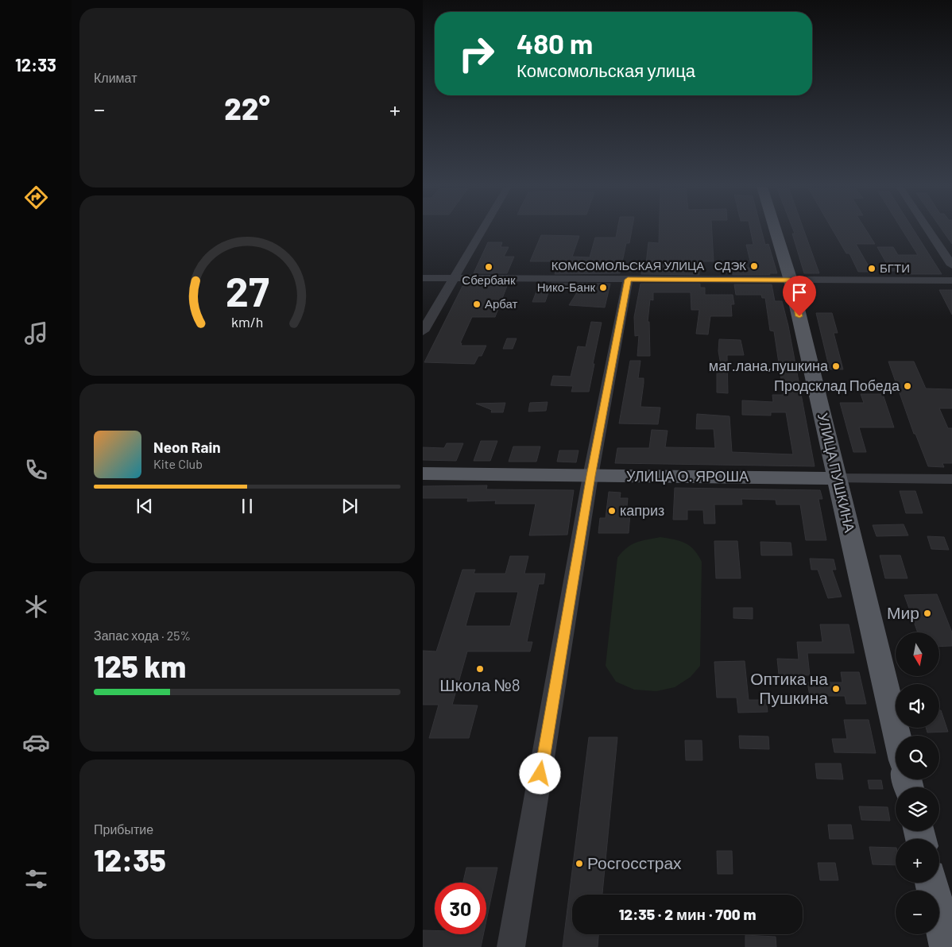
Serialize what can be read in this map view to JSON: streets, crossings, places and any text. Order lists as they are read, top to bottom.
{
  "streets": {
    "main road": ["УЛИЦА ПУШКИНА", "УЛИЦА О. ЯРОША"],
    "street": ["КОМСОМОЛЬСКАЯ УЛИЦА"]
  },
  "crossings": [
    ["КОМСОМОЛЬСКАЯ УЛИЦА", "УЛИЦА ПУШКИНА"],
    ["УЛИЦА ПУШКИНА", "УЛИЦА О. ЯРОША"]
  ],
  "places": [
    "СДЭК",
    "Сбербанк",
    "БГТИ",
    "Нико-Банк",
    "Арбат",
    "маг.лана,пушкина",
    "Продсклад Победа",
    "каприз",
    "Мир",
    "Школа №8",
    "Оптика на Пушкина",
    "Росгосстрах"
  ],
  "north": "bottom",
  "page": {
    "tabs": "12:33",
    "tile": [
      "Климат",
      ["Запас хода · 25%", "125 km"],
      ["Прибытие", "12:35"]
    ],
    "turn": ["480 m", "Комсомольская улица"],
    "heat": ["−", "22°", "+"],
    "song": ["Neon Rain", "Kite Club"],
    "map_buttons": ["+", "−"],
    "limit": "30",
    "trip": "12:35 · 2 мин · 700 m",
    "gauge": ["27", "km/h"]
  }
}
